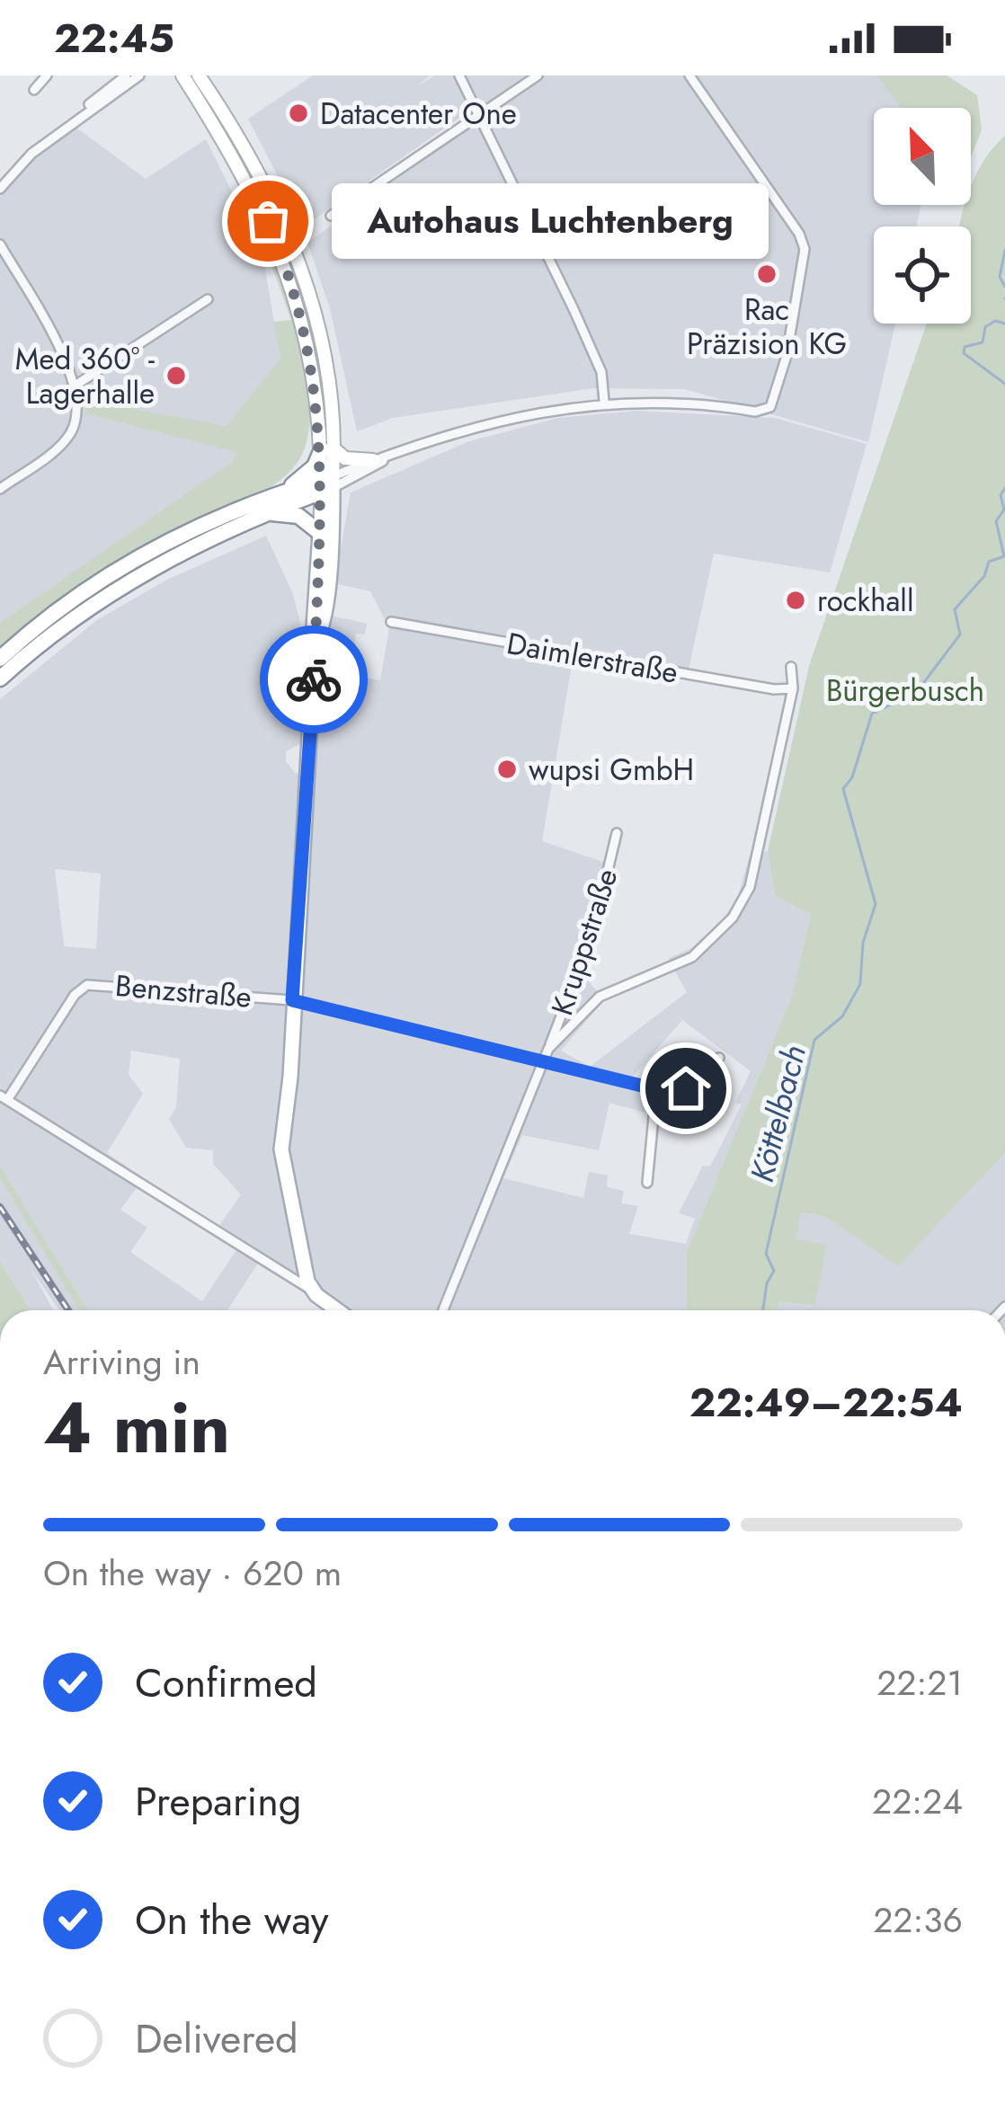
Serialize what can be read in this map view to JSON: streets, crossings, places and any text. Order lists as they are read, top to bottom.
{
  "streets": {
    "street": ["Daimlerstraße", "Kruppstraße", "Benzstraße"]
  },
  "crossings": [
    ["Kruppstraße", "Benzstraße"]
  ],
  "water": ["Köttelbach"],
  "parks": ["Bürgerbusch"],
  "places": [
    "Datacenter One",
    "Autohaus Luchtenberg",
    "Rac Präzision KG",
    "Med 360° - Lagerhalle",
    "rockhall",
    "wupsi GmbH"
  ],
  "north": "top left",
  "page": {
    "status": "22:45",
    "bubble": "Autohaus Luchtenberg",
    "heading": ["4 min", "Arriving in", "22:49–22:54"],
    "bar": "On the way · 620 m",
    "list": [
      ["Confirmed", "22:21"],
      ["Preparing", "22:24"],
      ["On the way", "22:36"],
      "Delivered"
    ]
  }
}
